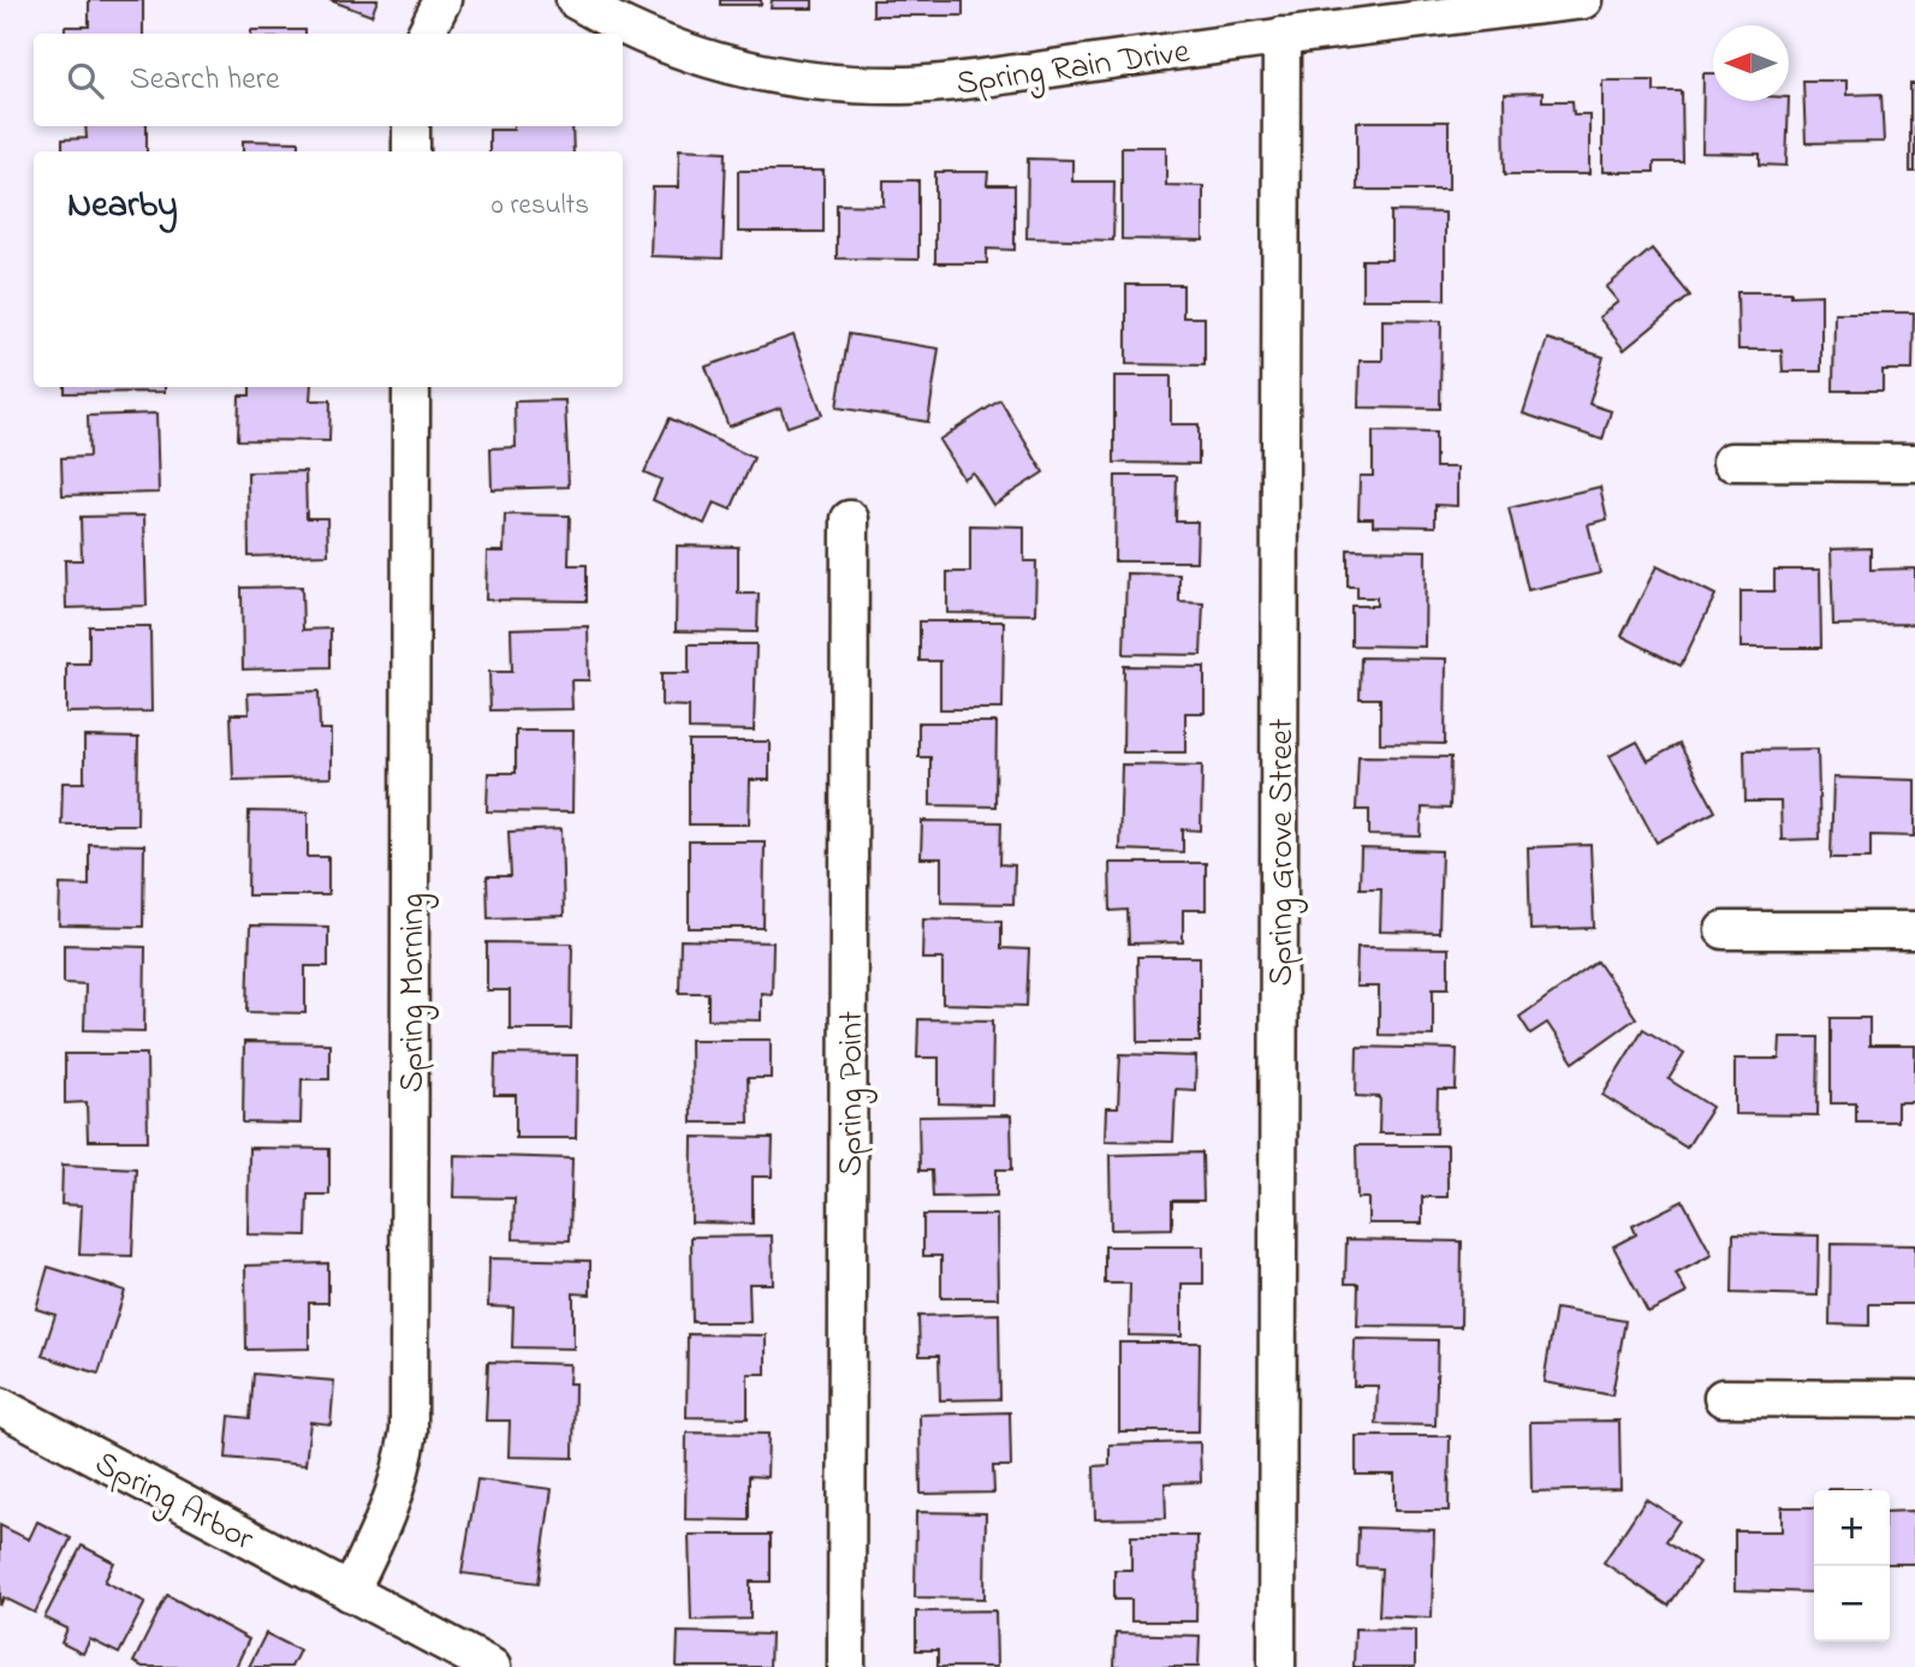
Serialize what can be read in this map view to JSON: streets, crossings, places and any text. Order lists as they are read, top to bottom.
{
  "streets": {
    "street": [
      "Spring Rain Drive",
      "Spring Grove Street",
      "Spring Morning",
      "Spring Point",
      "Spring Arbor"
    ]
  },
  "crossings": [
    ["Spring Rain Drive", "Spring Grove Street"],
    ["Spring Morning", "Spring Arbor"]
  ],
  "north": "left",
  "page": {
    "search": "Search here",
    "heading": ["Nearby", "0 results"],
    "map_buttons": ["+", "−"]
  }
}
